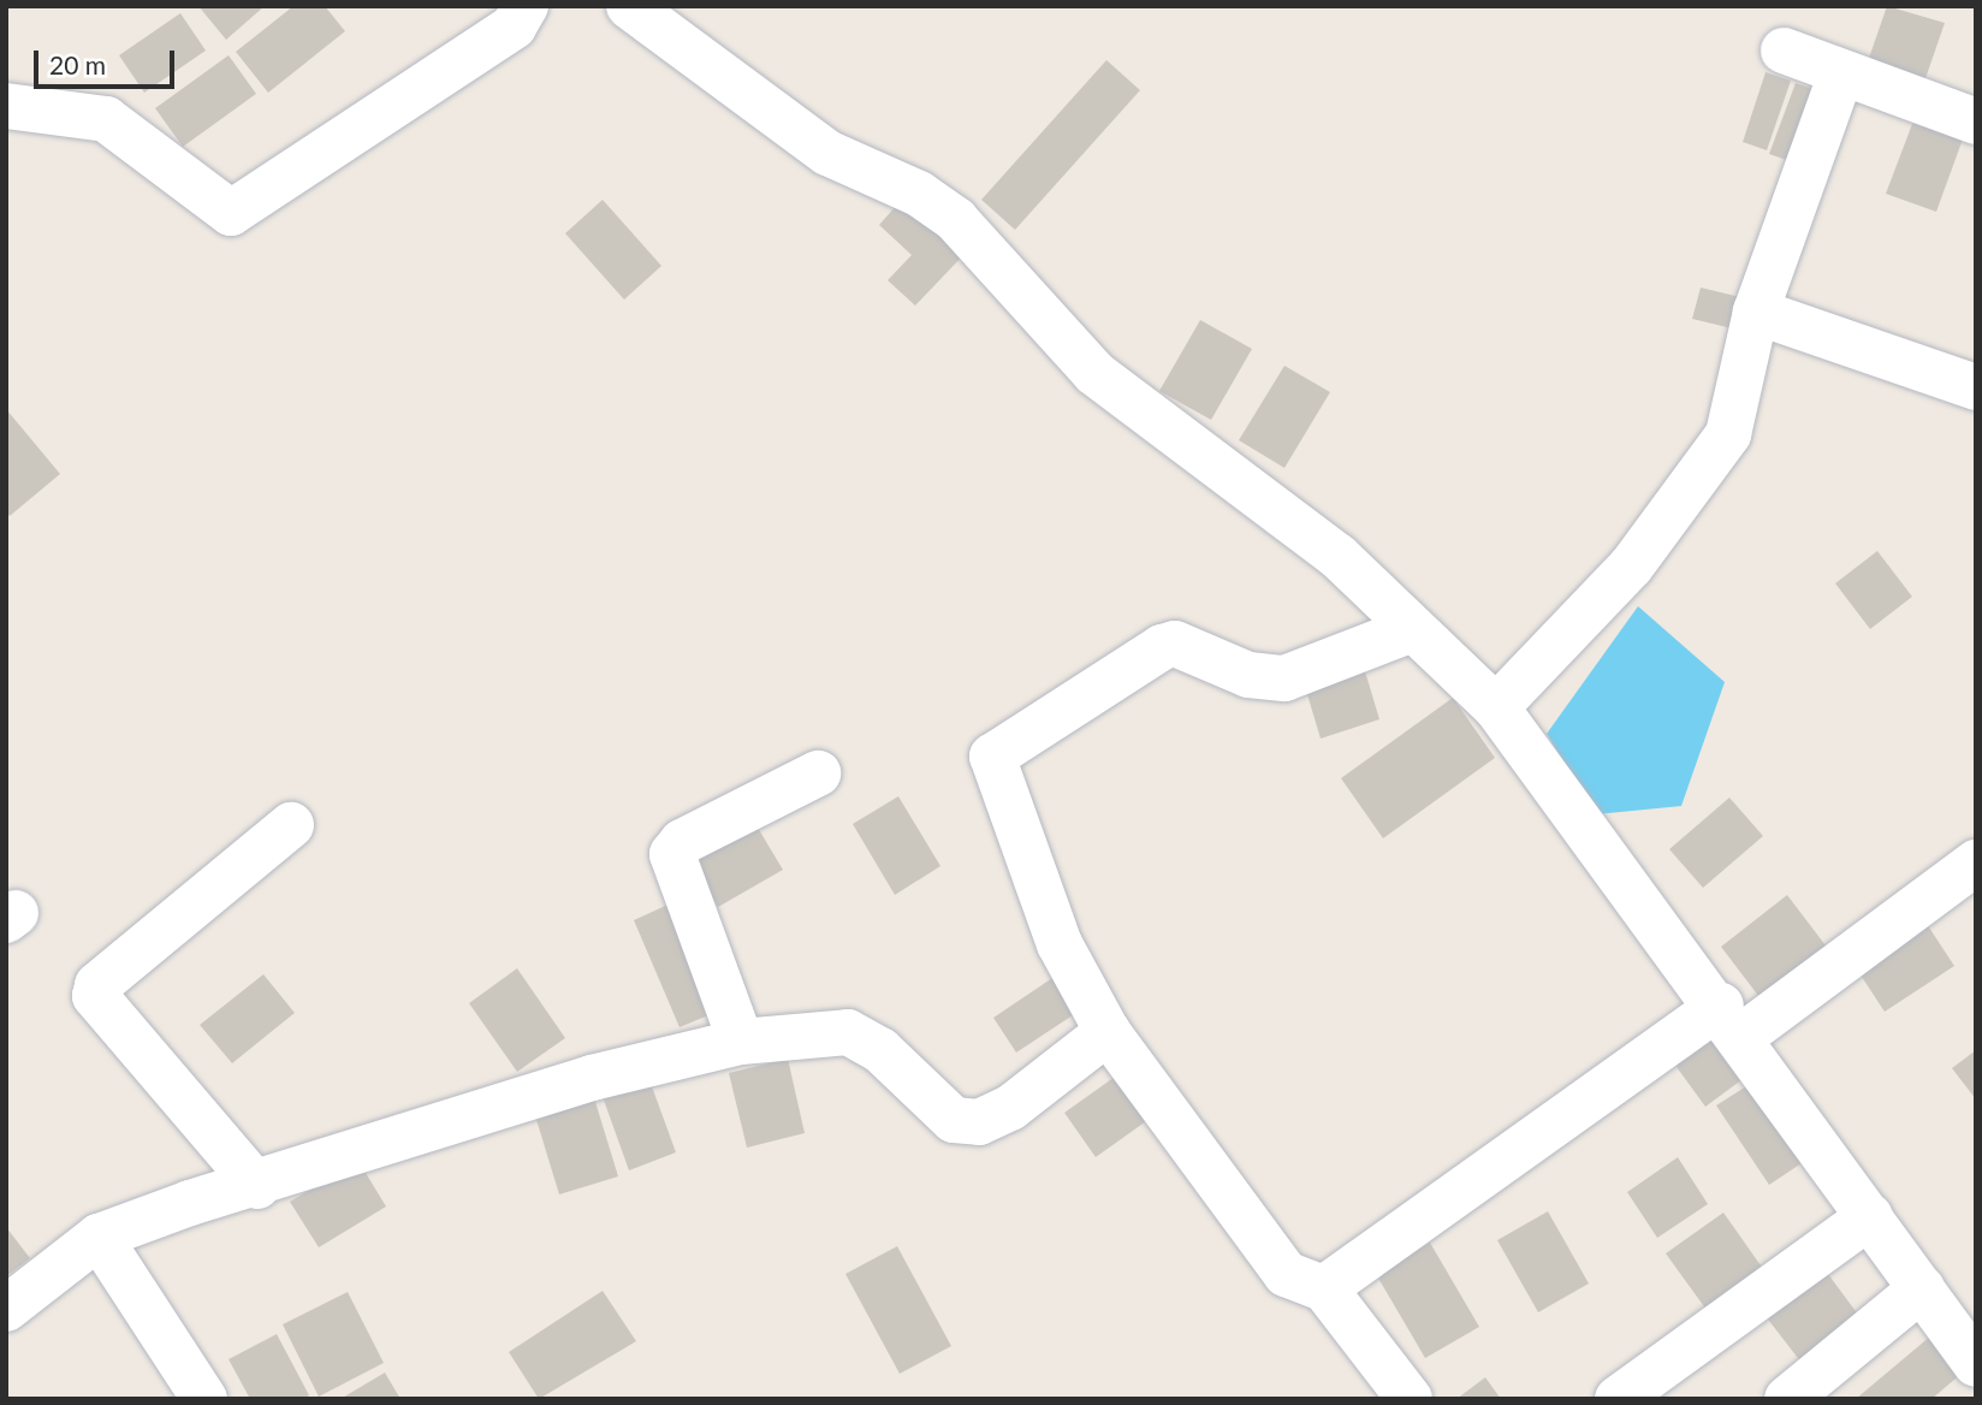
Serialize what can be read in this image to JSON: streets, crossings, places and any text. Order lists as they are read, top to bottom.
{
  "scale_bar": "20 m"
}
